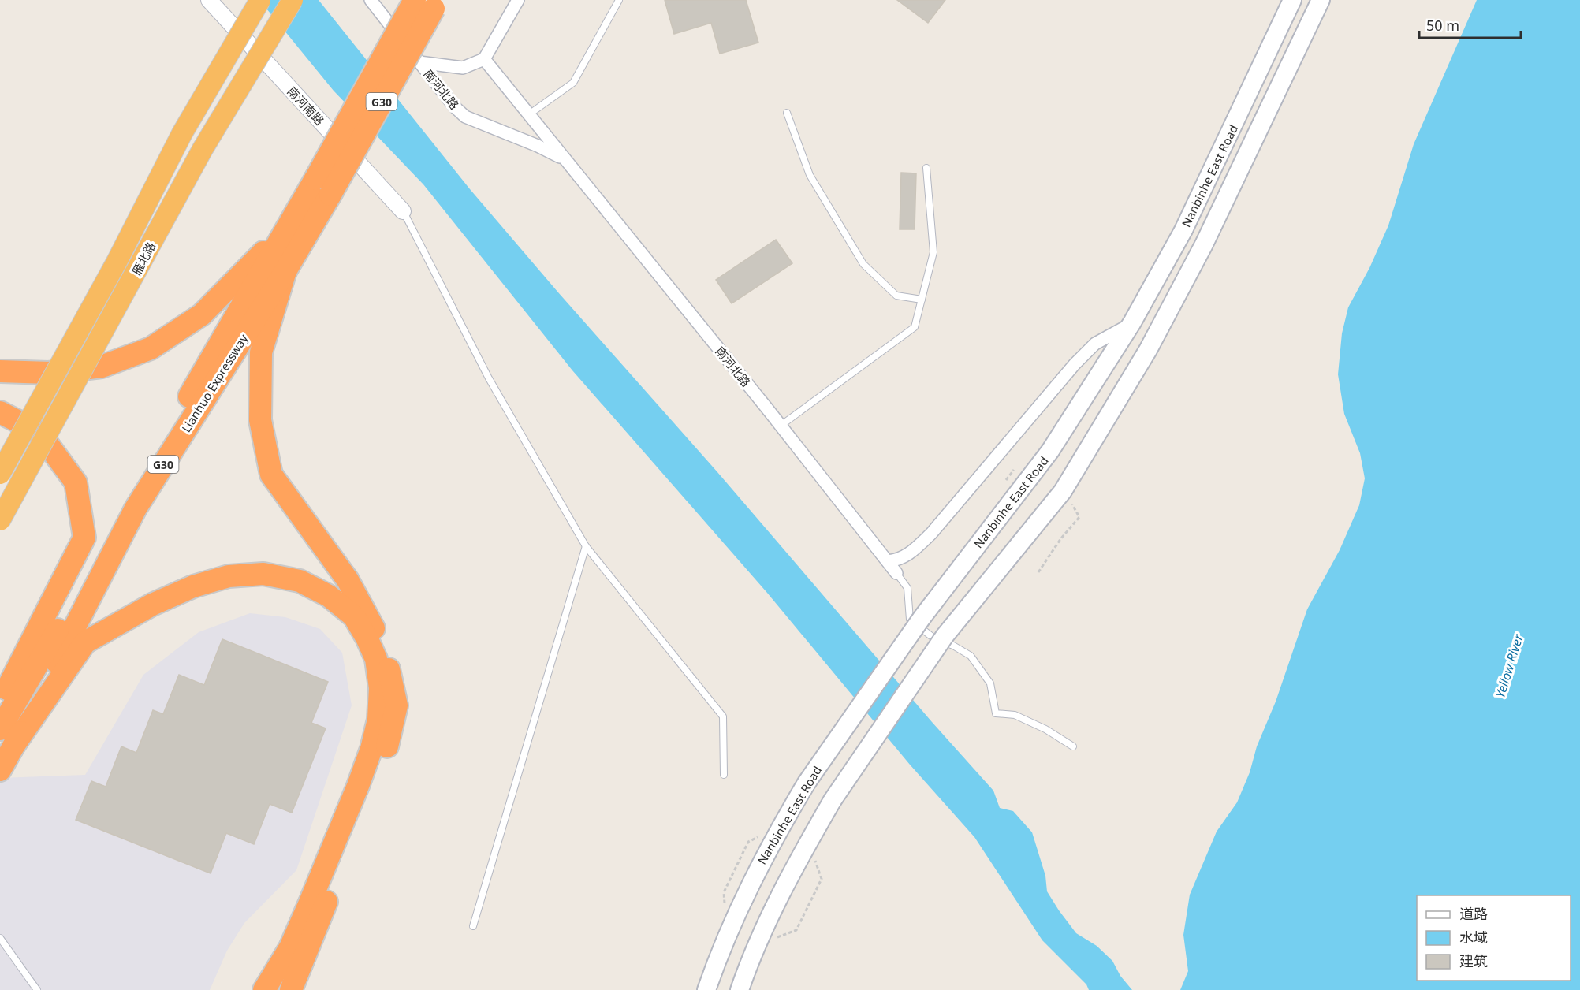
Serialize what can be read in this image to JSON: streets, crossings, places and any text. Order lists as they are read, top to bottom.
{
  "streets": {
    "highway": ["G30", "雁北路", "Lianhuo Expressway"],
    "main road": ["Nanbinhe East Road"],
    "street": ["南河北路", "南河南路"]
  },
  "water": ["Yellow River"],
  "legend": ["道路", "水域", "建筑"],
  "scale_bar": "50 m"
}
